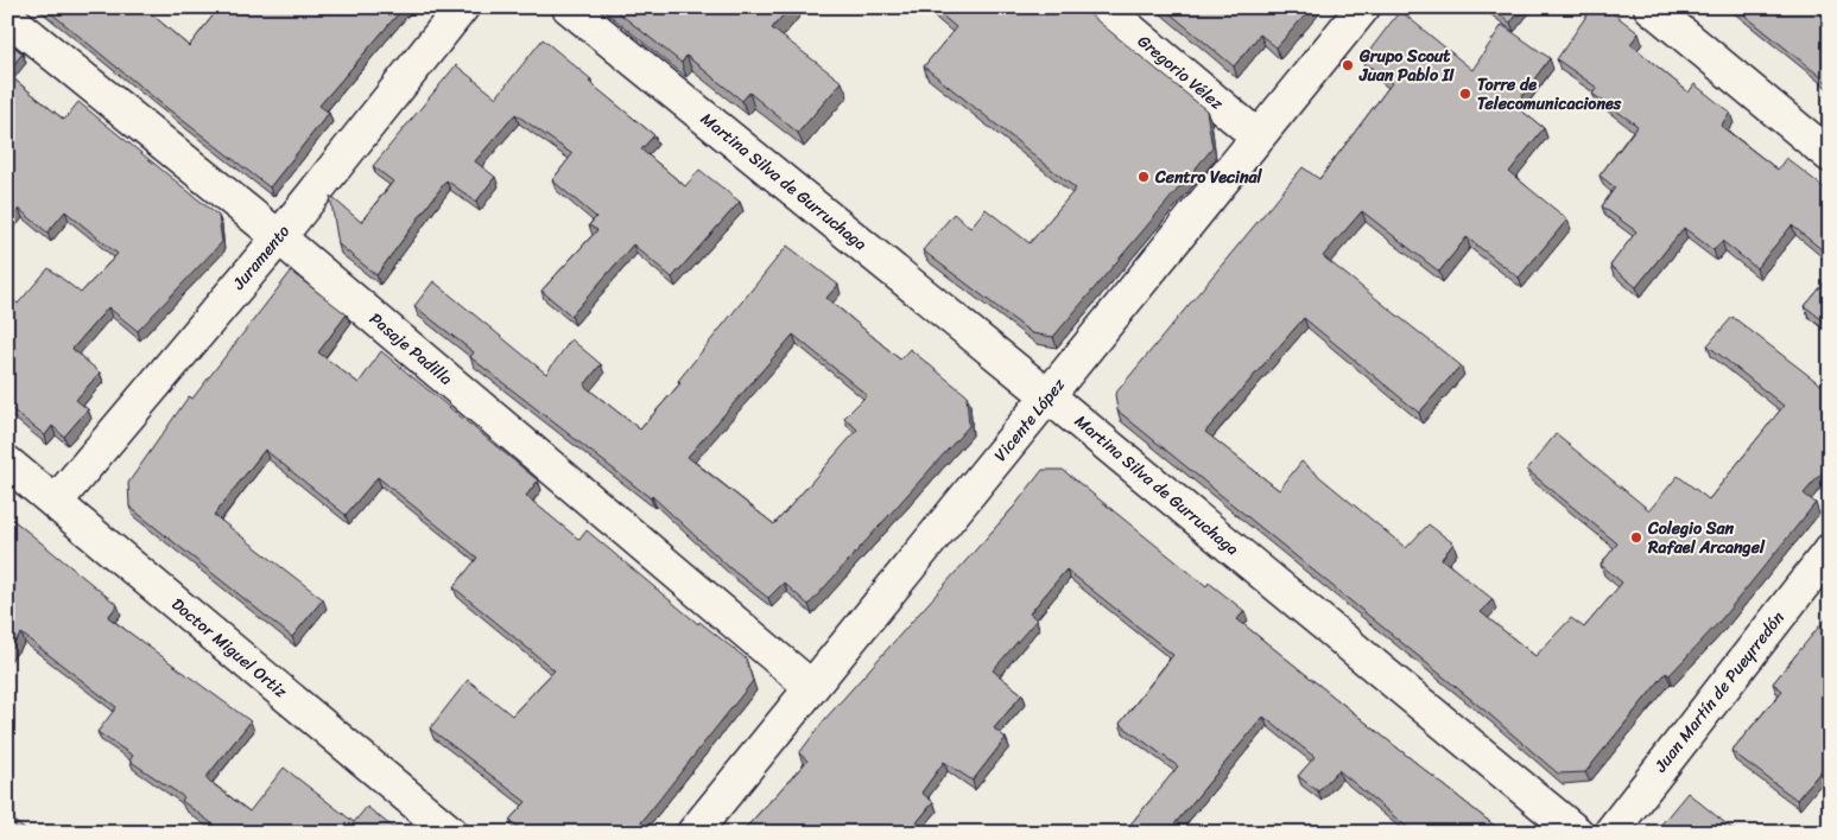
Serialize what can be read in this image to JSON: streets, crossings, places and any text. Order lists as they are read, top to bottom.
{
  "streets": {
    "street": [
      "Gregorio Vélez",
      "Martina Silva de Gurruchaga",
      "Juramento",
      "Pasaje Padilla",
      "Vicente López",
      "Doctor Miguel Ortiz",
      "Juan Martín de Pueyrredón"
    ]
  },
  "crossings": [
    ["Gregorio Vélez", "Vicente López"],
    ["Martina Silva de Gurruchaga", "Vicente López"],
    ["Juramento", "Pasaje Padilla"],
    ["Juramento", "Doctor Miguel Ortiz"],
    ["Pasaje Padilla", "Vicente López"]
  ],
  "places": [
    "Grupo Scout Juan Pablo II",
    "Torre de Telecomunicaciones",
    "Centro Vecinal",
    "Colegio San Rafael Arcangel"
  ]
}
